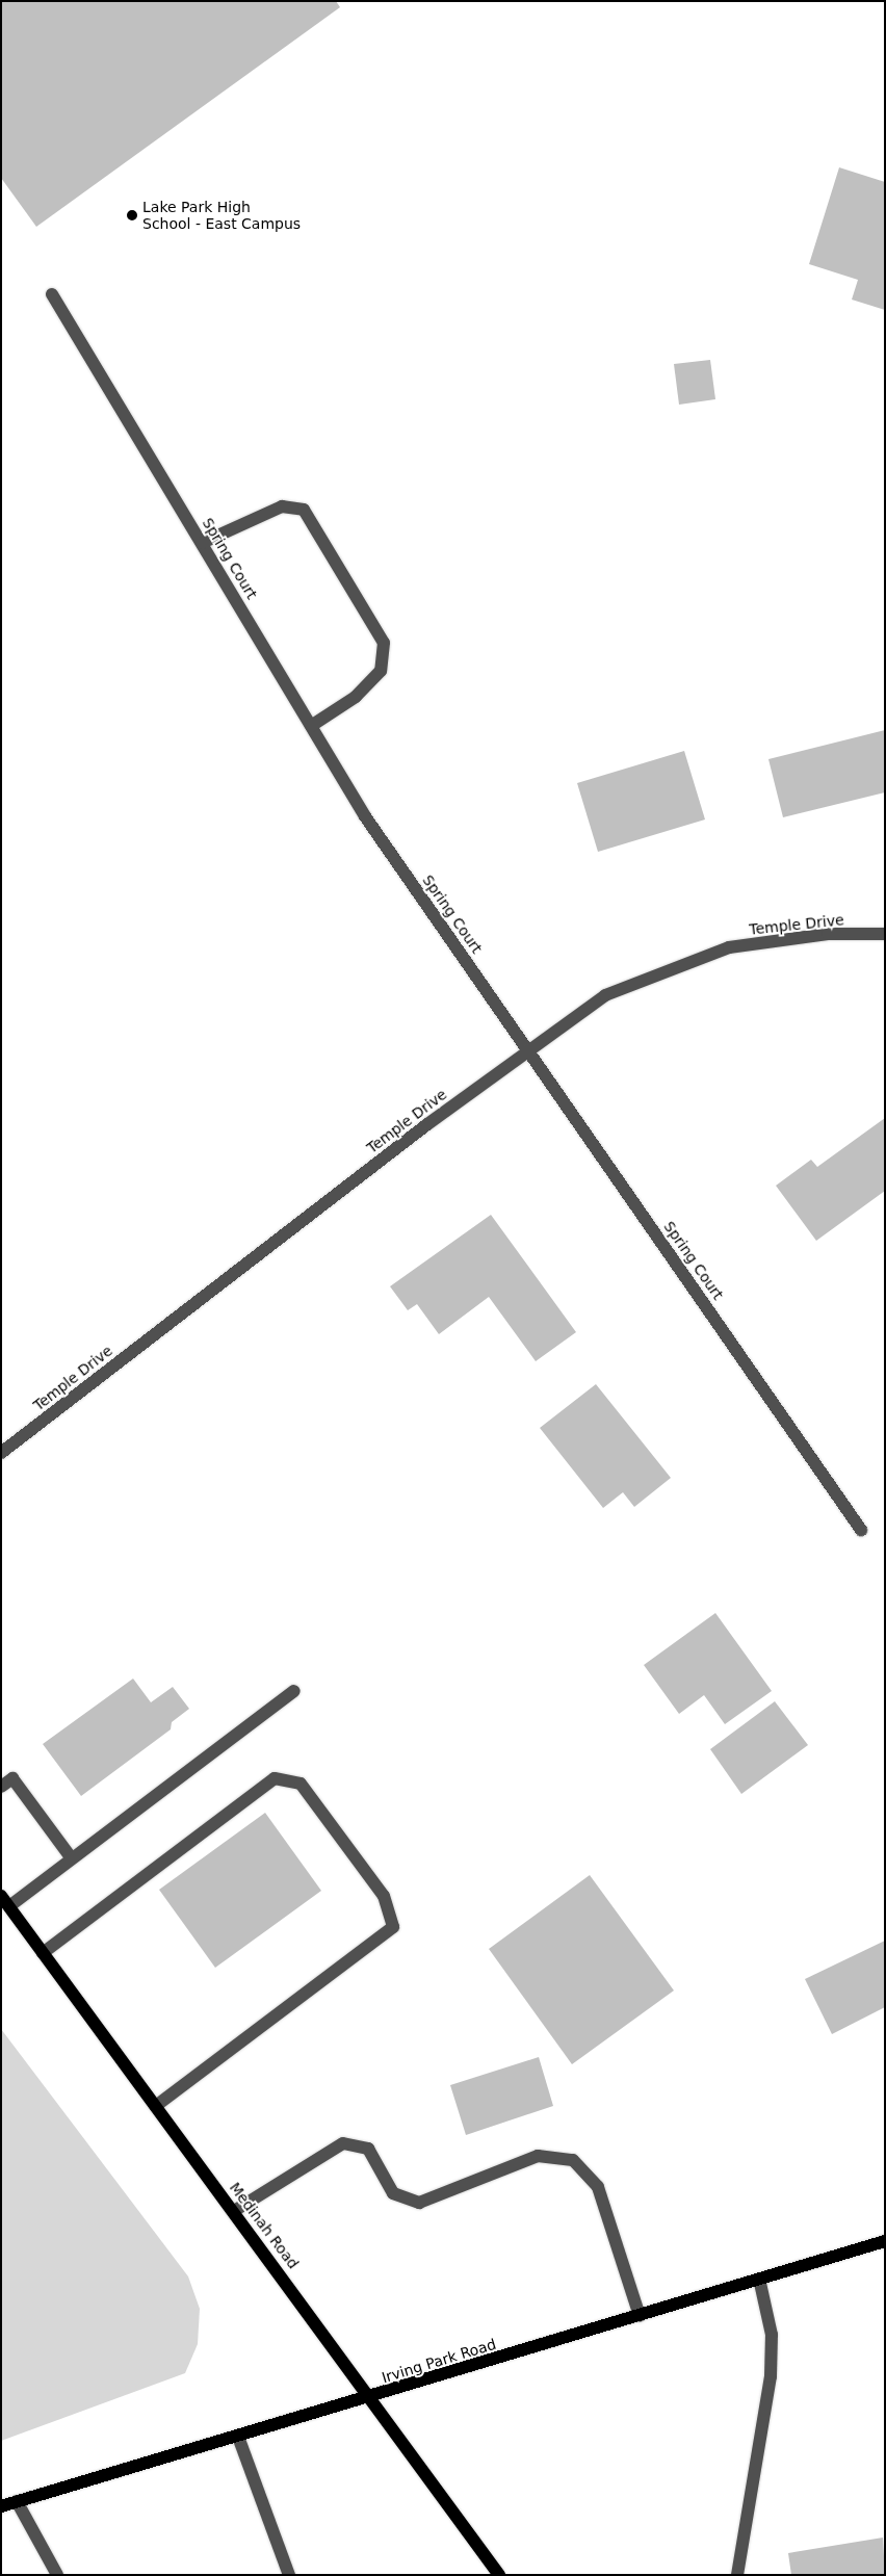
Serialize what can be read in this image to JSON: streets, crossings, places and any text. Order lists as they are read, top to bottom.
{
  "streets": {
    "main road": ["Medinah Road", "Irving Park Road"],
    "street": ["Spring Court", "Temple Drive"]
  },
  "crossings": [
    ["Spring Court", "Temple Drive"],
    ["Medinah Road", "Irving Park Road"]
  ],
  "places": ["Lake Park High School - East Campus"]
}
